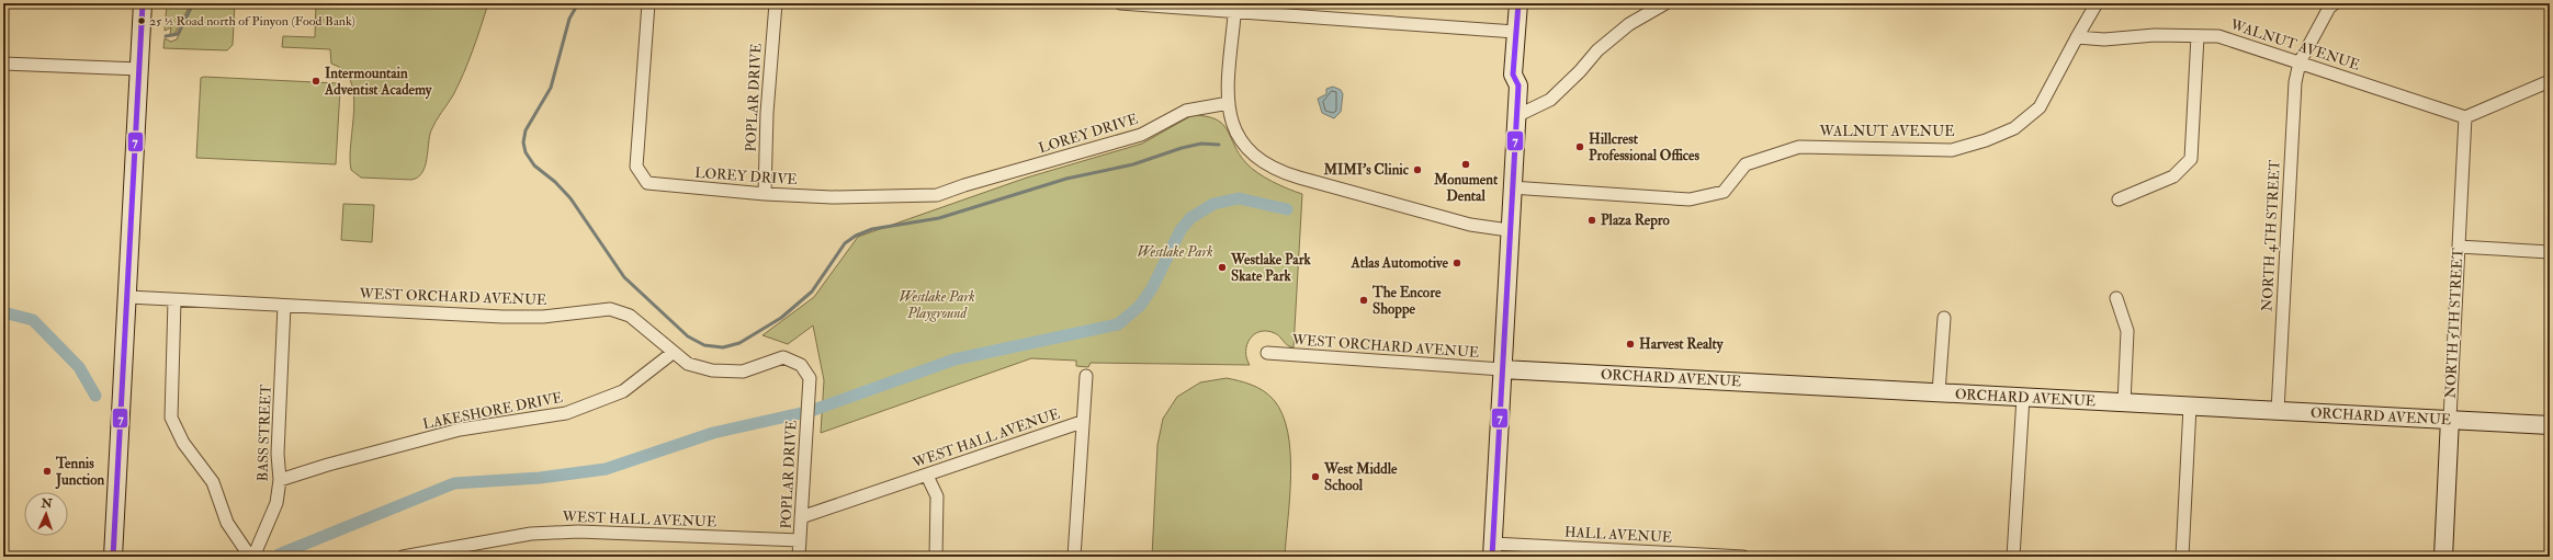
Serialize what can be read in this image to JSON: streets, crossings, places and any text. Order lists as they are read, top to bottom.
{
  "streets": {
    "street": [
      "WALNUT AVENUE",
      "POPLAR DRIVE",
      "LOREY DRIVE",
      "NORTH 4TH STREET",
      "WEST ORCHARD AVENUE",
      "NORTH 5TH STREET",
      "ORCHARD AVENUE",
      "LAKESHORE DRIVE",
      "BASS STREET",
      "WEST HALL AVENUE",
      "HALL AVENUE"
    ]
  },
  "crossings": [
    ["WALNUT AVENUE", "NORTH 4TH STREET"],
    ["WALNUT AVENUE", "NORTH 5TH STREET"],
    ["POPLAR DRIVE", "LOREY DRIVE"],
    ["POPLAR DRIVE", "WEST ORCHARD AVENUE"],
    ["POPLAR DRIVE", "WEST HALL AVENUE"],
    ["NORTH 4TH STREET", "ORCHARD AVENUE"],
    ["WEST ORCHARD AVENUE", "ORCHARD AVENUE"],
    ["WEST ORCHARD AVENUE", "LAKESHORE DRIVE"],
    ["WEST ORCHARD AVENUE", "BASS STREET"],
    ["NORTH 5TH STREET", "ORCHARD AVENUE"],
    ["LAKESHORE DRIVE", "BASS STREET"]
  ],
  "parks": ["Westlake Park", "Westlake Park Playground"],
  "places": [
    "25 ½ Road north of Pinyon (Food Bank)",
    "Intermountain Adventist Academy",
    "Hillcrest Professional Offices",
    "Monument Dental",
    "MIMI's Clinic",
    "Plaza Repro",
    "Atlas Automotive",
    "Westlake Park Skate Park",
    "The Encore Shoppe",
    "Harvest Realty",
    "Tennis Junction",
    "West Middle School"
  ],
  "lines": ["transit line 7"],
  "north": "top"
}
